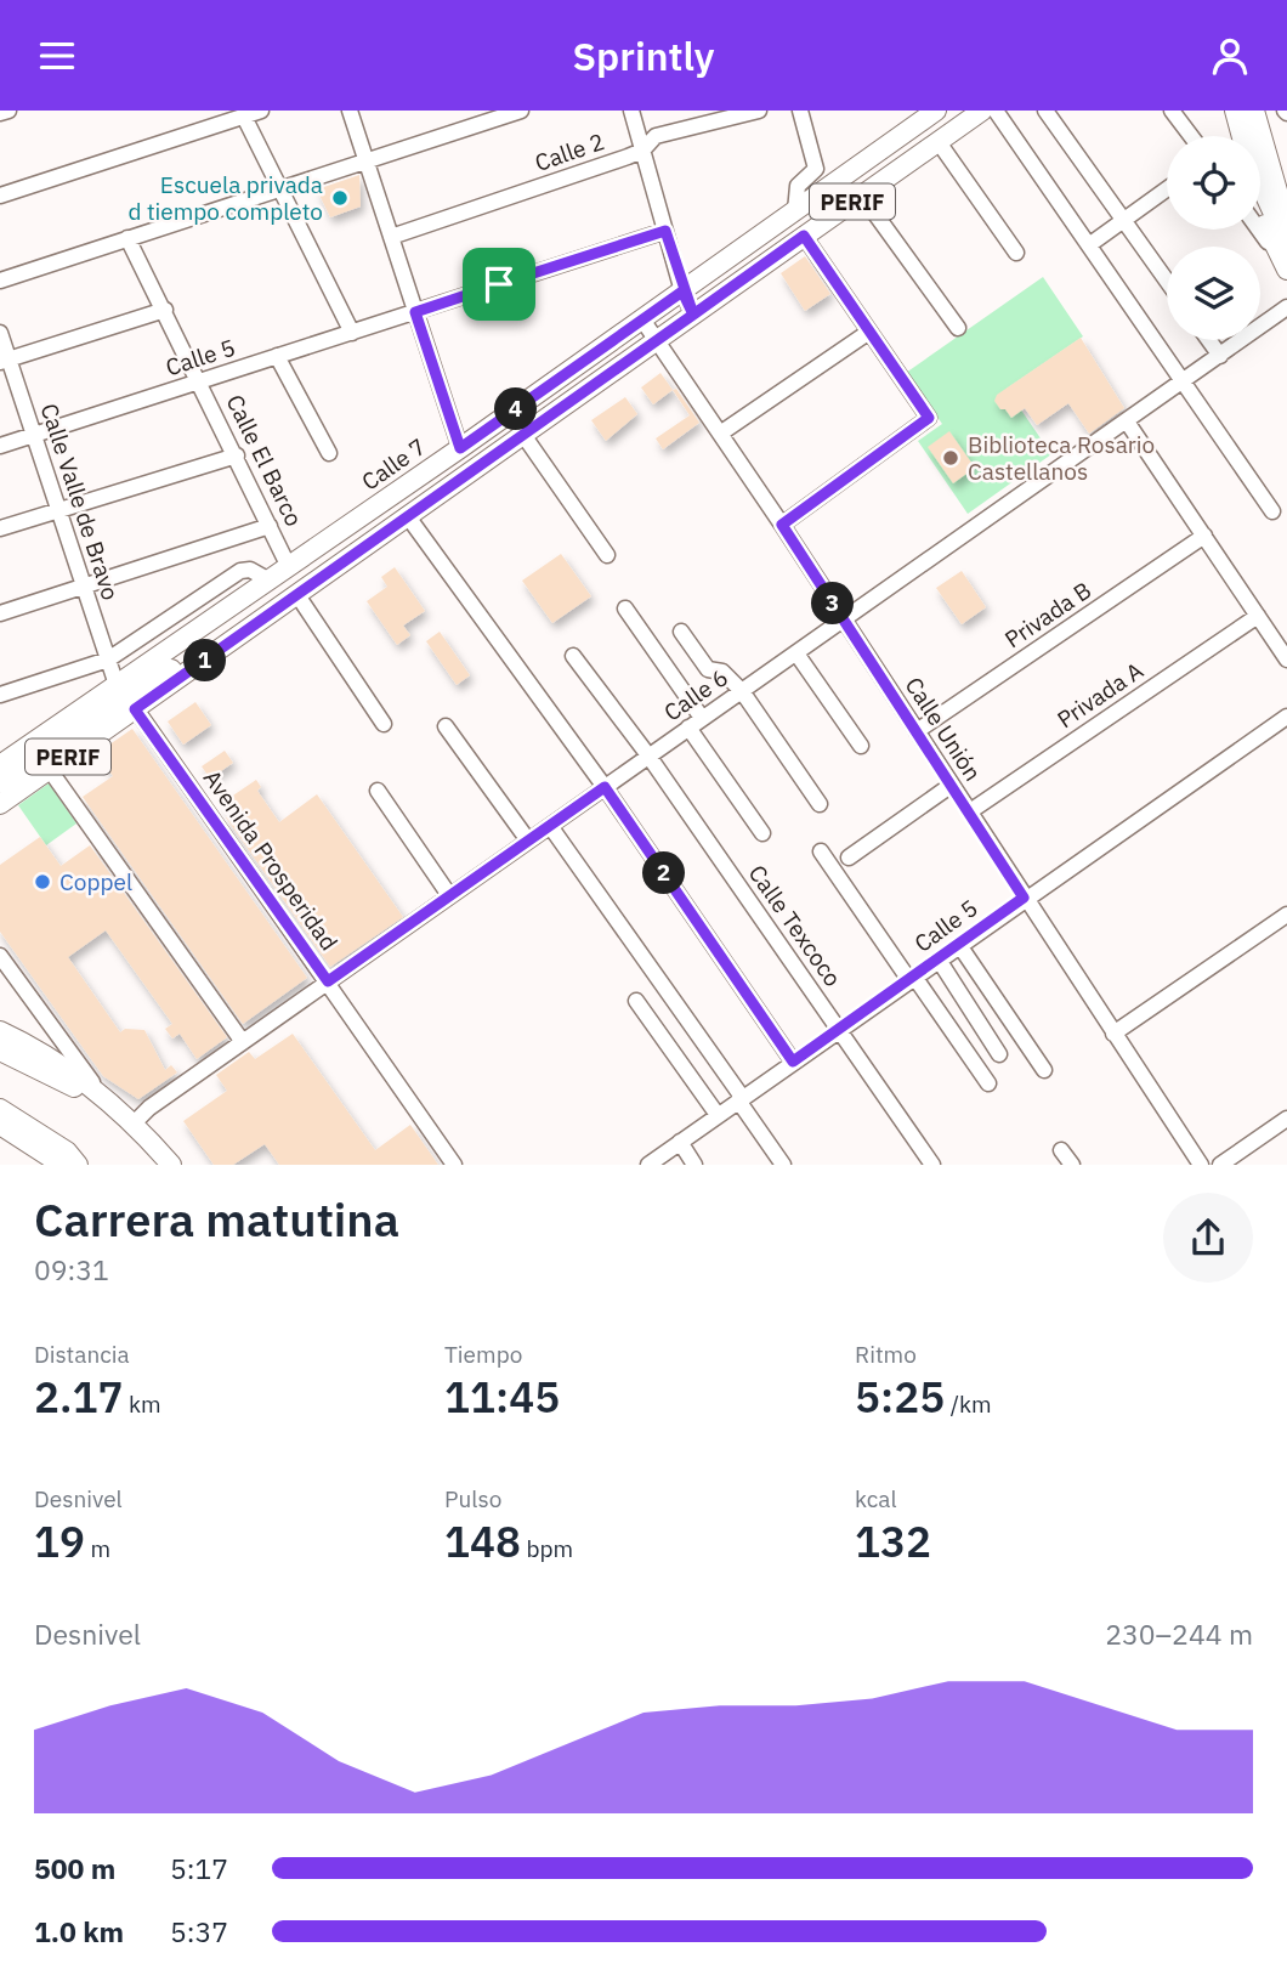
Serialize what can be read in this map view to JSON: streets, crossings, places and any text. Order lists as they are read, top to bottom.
{
  "streets": {
    "main road": ["PERIF", "Calle 7"],
    "street": [
      "Calle 2",
      "Calle 5",
      "Calle El Barco",
      "Calle Valle de Bravo",
      "Privada B",
      "Calle 6",
      "Privada A",
      "Calle Unión",
      "Avenida Prosperidad",
      "Calle Texcoco"
    ]
  },
  "crossings": [
    ["PERIF", "Calle Unión"],
    ["PERIF", "Avenida Prosperidad"],
    ["Calle 5", "Calle El Barco"],
    ["Calle 5", "Calle Valle de Bravo"],
    ["Calle 5", "Calle Unión"],
    ["Calle 5", "Calle Texcoco"],
    ["Calle El Barco", "Calle 7"],
    ["Calle 7", "Calle Valle de Bravo"],
    ["Calle 7", "Calle Unión"],
    ["Privada B", "Calle Unión"],
    ["Calle 6", "Calle Unión"],
    ["Calle 6", "Avenida Prosperidad"],
    ["Calle 6", "Calle Texcoco"],
    ["Privada A", "Calle Unión"]
  ],
  "places": ["Escuela privada d tiempo completo", "Biblioteca Rosario Castellanos", "Coppel"],
  "page": {
    "header": "Sprintly",
    "pins": [
      "4",
      "3",
      "1",
      "2"
    ],
    "heading": ["Carrera matutina", "09:31"],
    "stats": [
      ["Distancia", "2.17 km"],
      ["Tiempo", "11:45"],
      ["Ritmo", "5:25 /km"],
      ["Desnivel", "19 m"],
      ["Pulso", "148 bpm"],
      ["kcal", "132"]
    ],
    "chart": ["Desnivel", "230–244 m"],
    "list": [
      {
        "name": "500 m",
        "note": "5:17"
      },
      {
        "name": "1.0 km",
        "note": "5:37"
      }
    ]
  }
}
